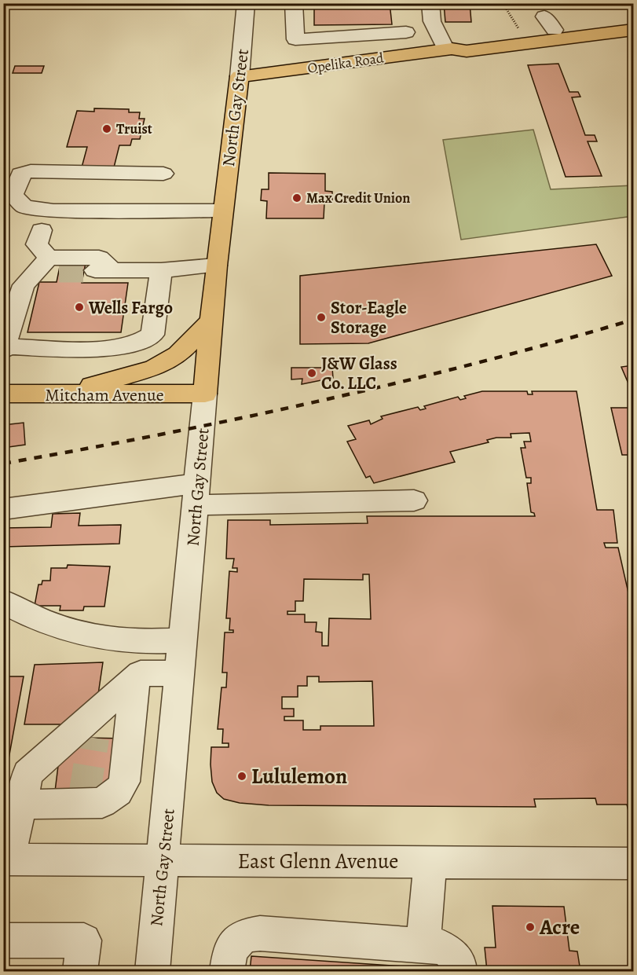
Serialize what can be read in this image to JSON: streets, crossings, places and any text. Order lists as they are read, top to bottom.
{
  "streets": {
    "main road": ["Opelika Road", "North Gay Street", "Mitcham Avenue"],
    "street": ["East Glenn Avenue"]
  },
  "crossings": [
    ["Opelika Road", "North Gay Street"],
    ["North Gay Street", "Mitcham Avenue"],
    ["North Gay Street", "East Glenn Avenue"]
  ],
  "places": [
    "Truist",
    "Max Credit Union",
    "Wells Fargo",
    "Stor-Eagle Storage",
    "J&W Glass Co. LLC",
    "Lululemon",
    "Acre"
  ]
}
